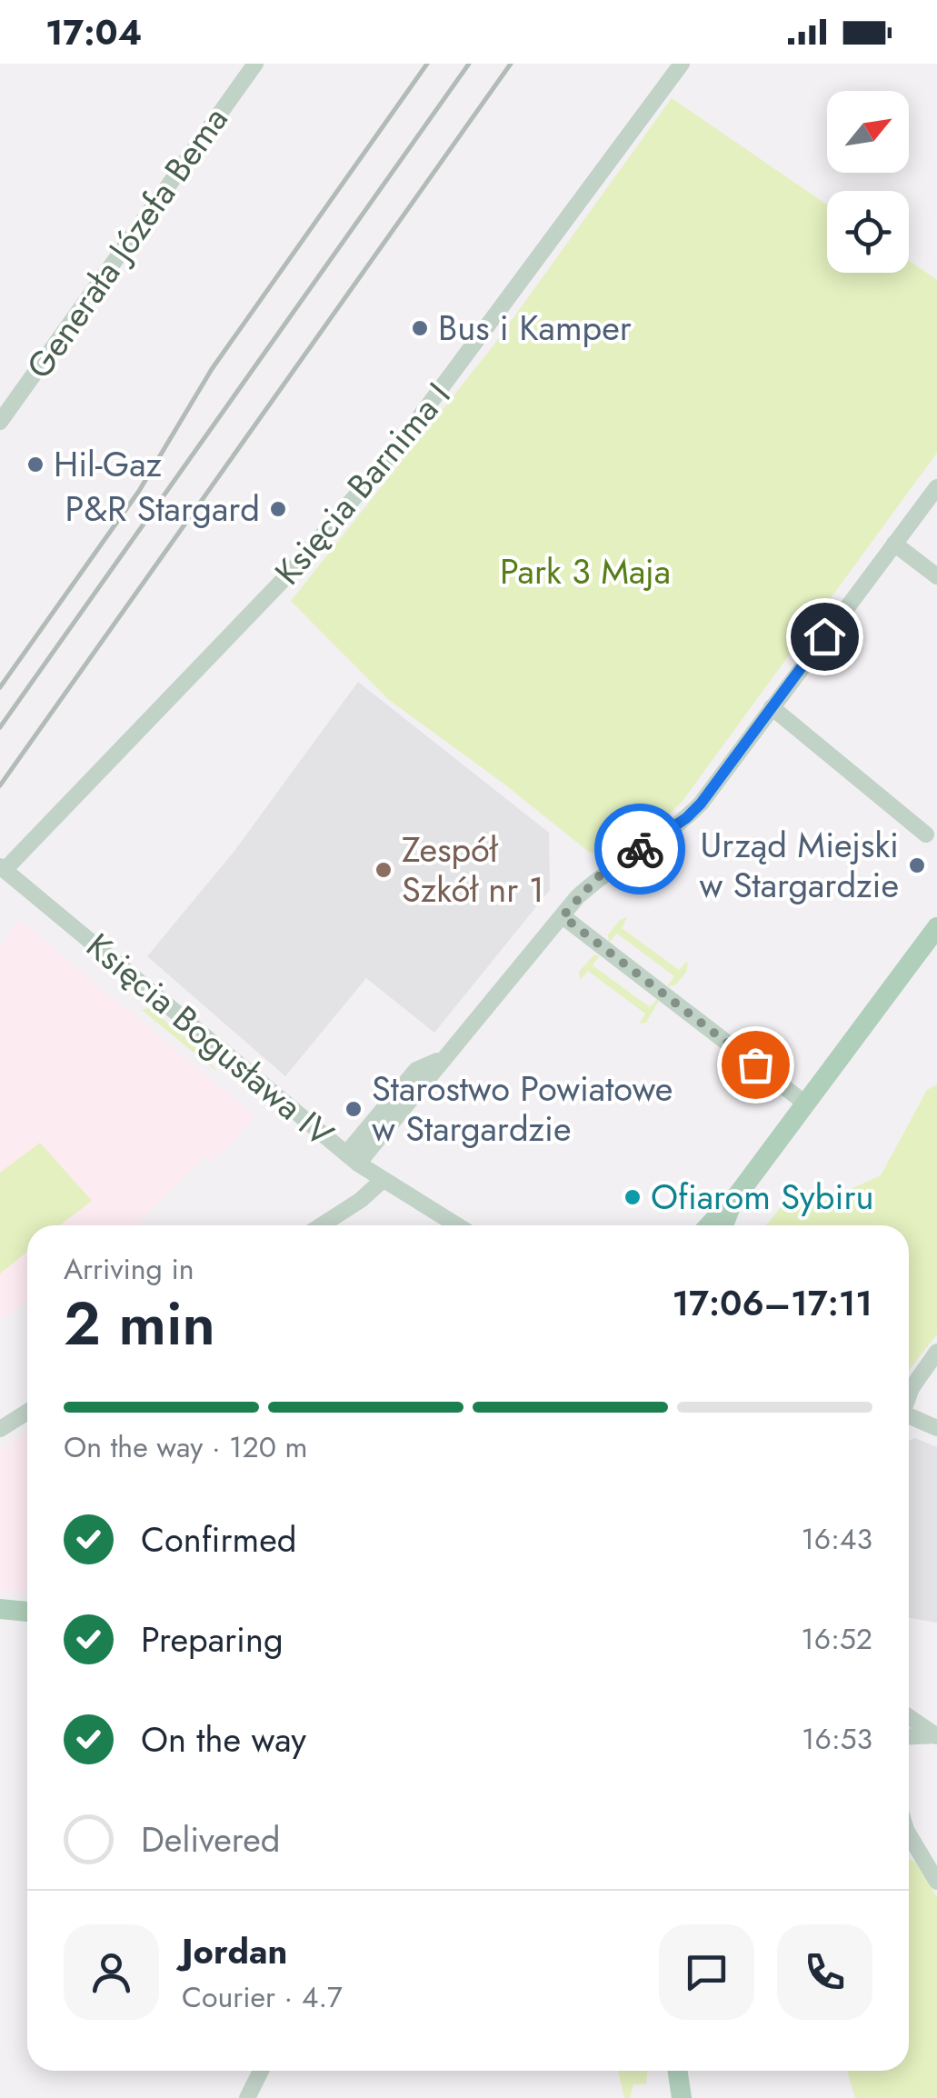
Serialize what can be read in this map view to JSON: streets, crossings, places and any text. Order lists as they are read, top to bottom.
{
  "streets": {
    "street": ["Generała Józefa Bema", "Księcia Barnima I", "Księcia Bogusława IV"]
  },
  "crossings": [
    ["Księcia Barnima I", "Księcia Bogusława IV"]
  ],
  "parks": ["Park 3 Maja"],
  "places": [
    "Bus i Kamper",
    "Hil-Gaz",
    "P&R Stargard",
    "Urząd Miejski w Stargardzie",
    "Zespół Szkół nr 1",
    "Starostwo Powiatowe w Stargardzie",
    "Ofiarom Sybiru"
  ],
  "north": "top right",
  "page": {
    "status": "17:04",
    "heading": ["2 min", "Arriving in", "17:06–17:11"],
    "panel": ["Jordan", "Courier · 4.7"],
    "bar": "On the way · 120 m",
    "list": [
      ["Confirmed", "16:43"],
      ["Preparing", "16:52"],
      ["On the way", "16:53"],
      "Delivered"
    ]
  }
}
